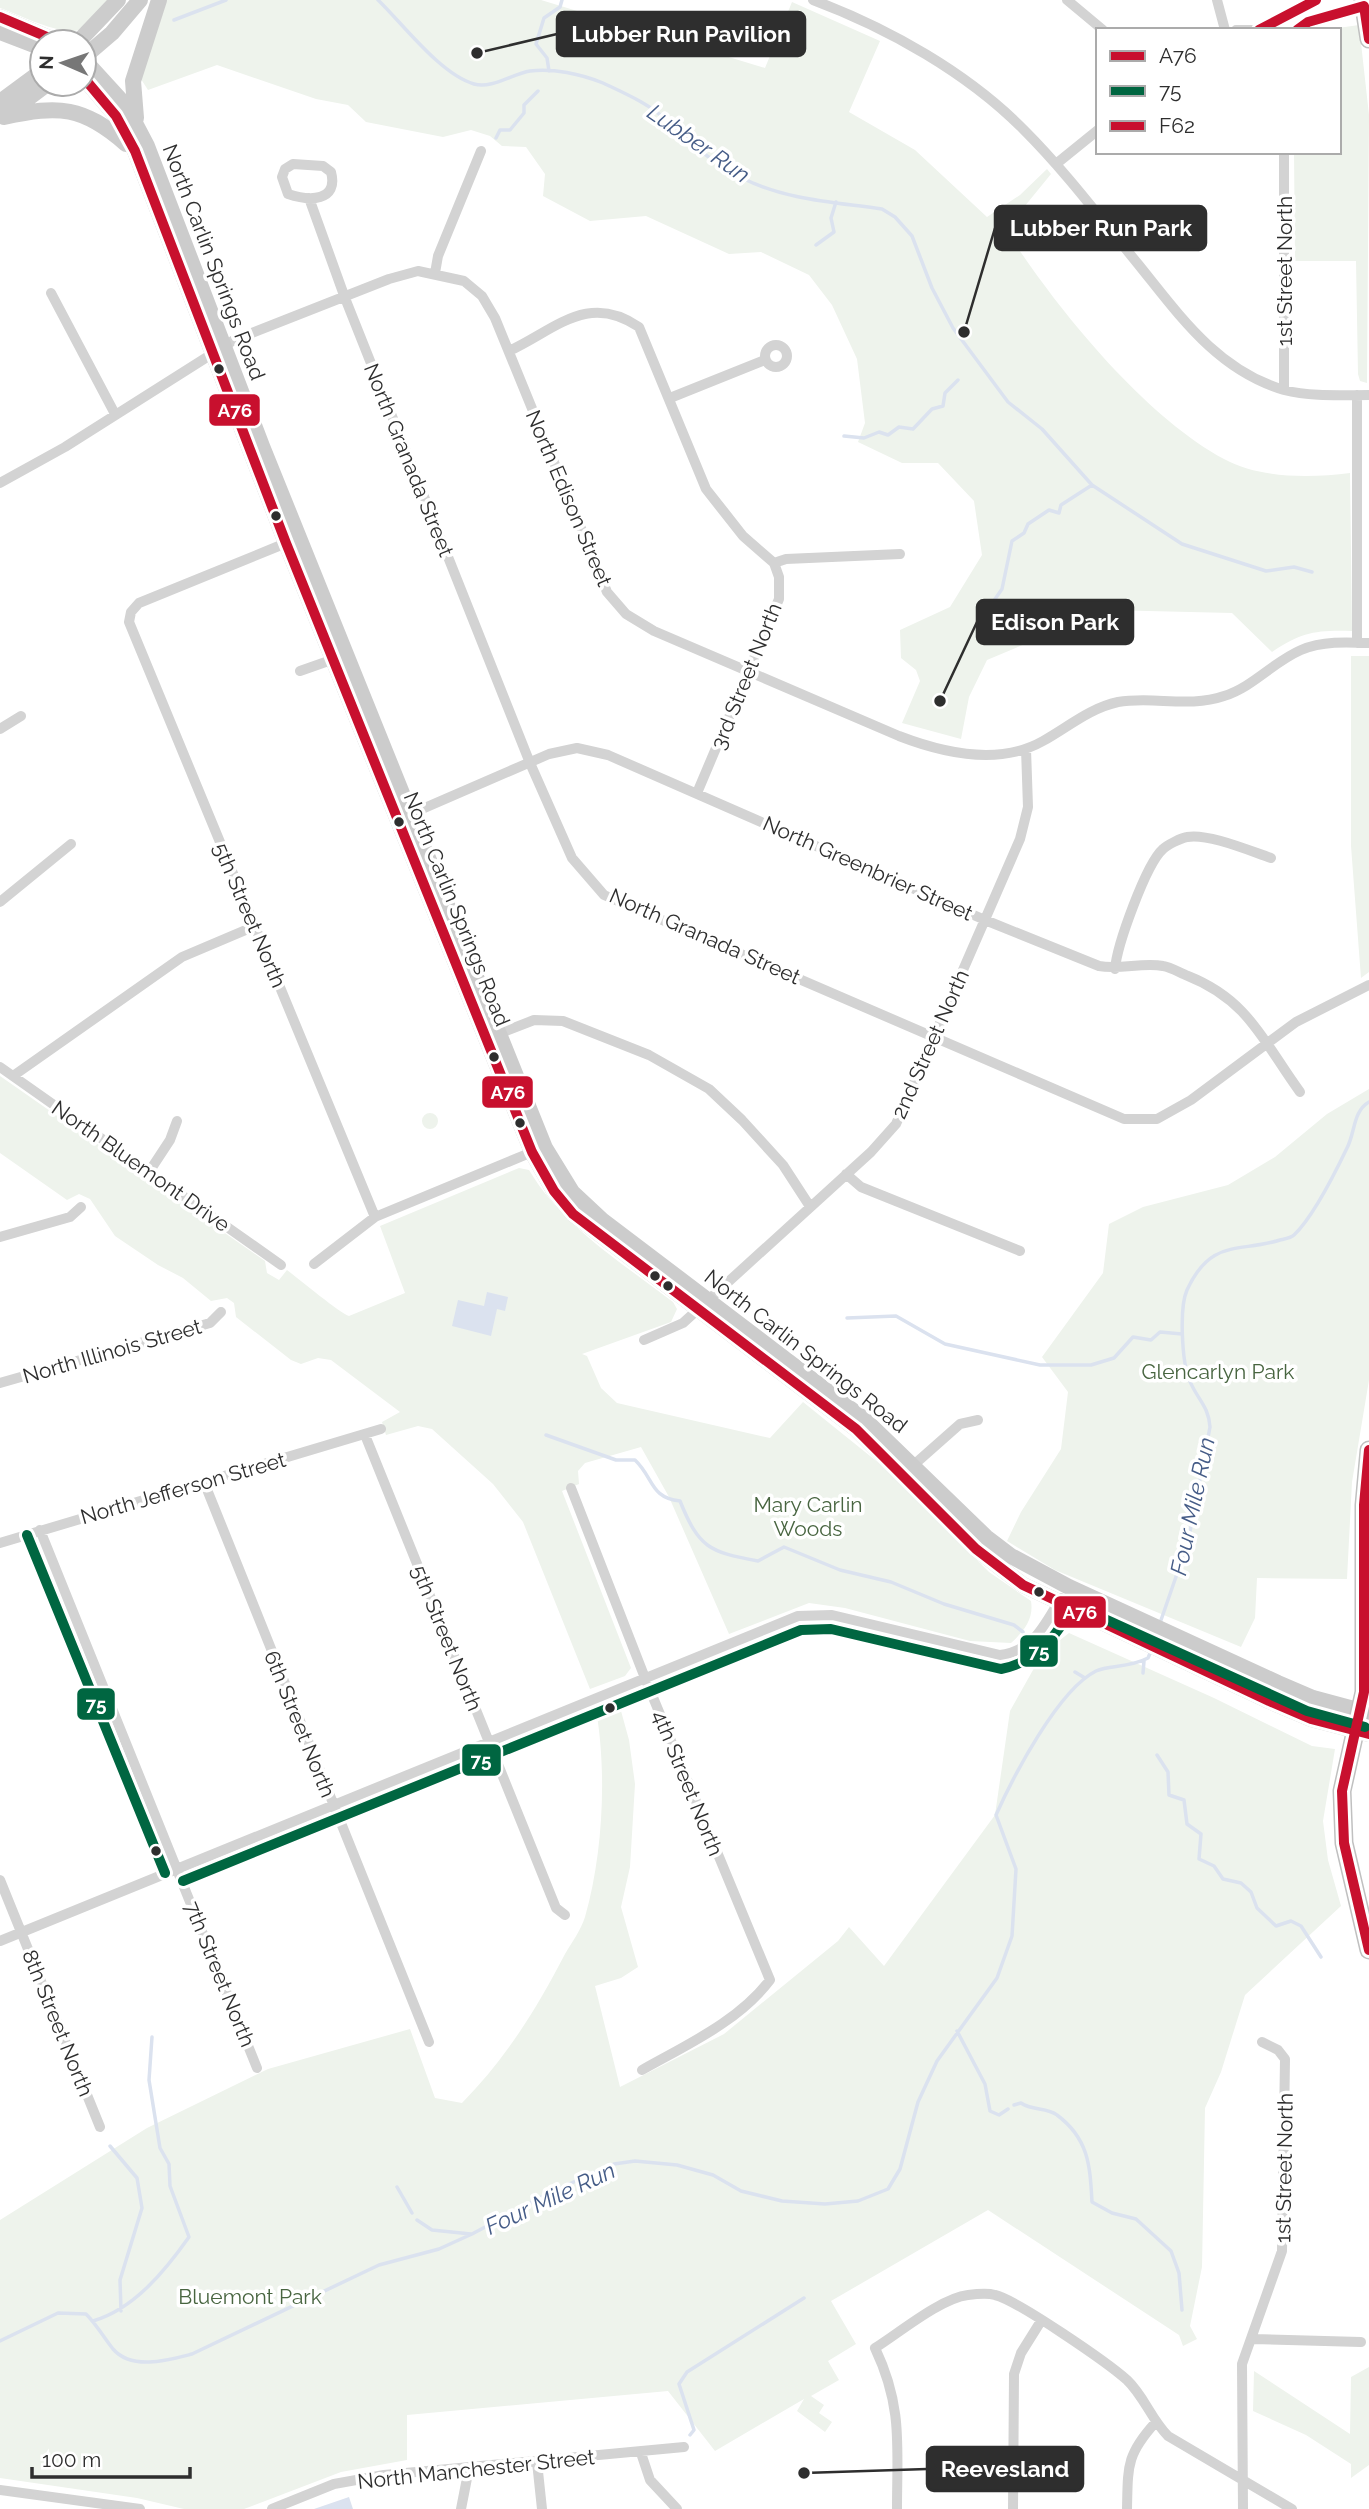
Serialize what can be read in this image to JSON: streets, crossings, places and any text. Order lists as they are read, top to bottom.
{
  "streets": {
    "main road": ["North Carlin Springs Road"],
    "street": [
      "1st Street North",
      "North Granada Street",
      "North Edison Street",
      "3rd Street North",
      "North Greenbrier Street",
      "5th Street North",
      "2nd Street North",
      "North Bluemont Drive",
      "North Illinois Street",
      "North Jefferson Street",
      "6th Street North",
      "4th Street North",
      "7th Street North",
      "8th Street North",
      "North Manchester Street"
    ]
  },
  "crossings": [
    ["North Carlin Springs Road", "North Edison Street"],
    ["North Carlin Springs Road", "North Greenbrier Street"],
    ["North Carlin Springs Road", "5th Street North"],
    ["North Carlin Springs Road", "2nd Street North"],
    ["North Granada Street", "North Edison Street"],
    ["North Granada Street", "North Greenbrier Street"],
    ["North Granada Street", "2nd Street North"],
    ["North Edison Street", "3rd Street North"],
    ["North Edison Street", "2nd Street North"],
    ["3rd Street North", "North Greenbrier Street"],
    ["North Greenbrier Street", "2nd Street North"],
    ["5th Street North", "North Jefferson Street"],
    ["North Jefferson Street", "6th Street North"],
    ["North Jefferson Street", "7th Street North"]
  ],
  "water": ["Lubber Run", "Four Mile Run"],
  "parks": ["Glencarlyn Park", "Mary Carlin Woods", "Bluemont Park"],
  "places": [
    "Lubber Run Pavilion",
    "Lubber Run Park",
    "Edison Park",
    "Reevesland"
  ],
  "lines": ["transit line F62", "transit line A76", "transit line 75"],
  "legend": ["A76", "75", "F62"],
  "scale_bar": "100 m",
  "north": "left"
}
